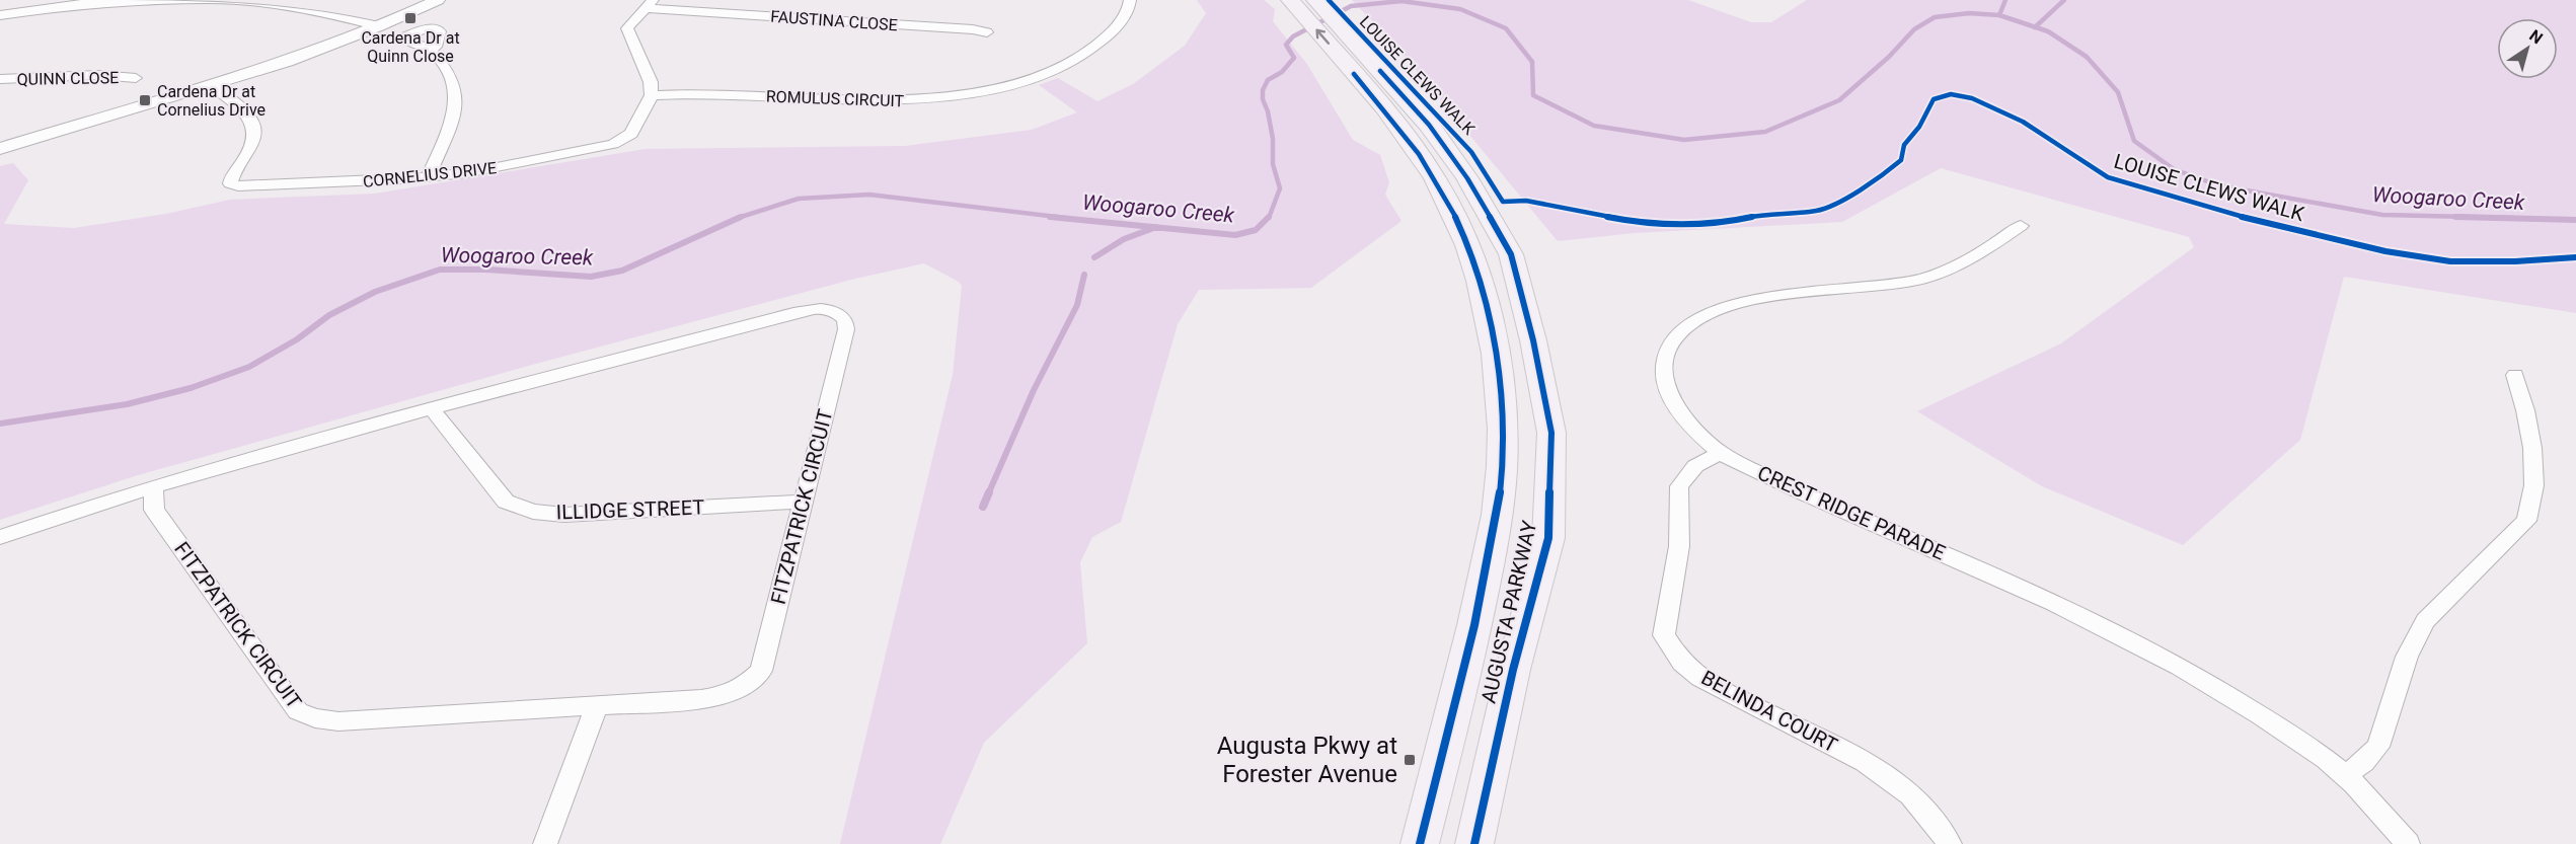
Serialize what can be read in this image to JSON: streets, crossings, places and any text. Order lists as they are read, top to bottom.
{
  "streets": {
    "main road": ["AUGUSTA PARKWAY"],
    "street": [
      "FAUSTINA CLOSE",
      "QUINN CLOSE",
      "ROMULUS CIRCUIT",
      "CORNELIUS DRIVE",
      "FITZPATRICK CIRCUIT",
      "ILLIDGE STREET",
      "CREST RIDGE PARADE",
      "BELINDA COURT"
    ],
    "cycle path": ["LOUISE CLEWS WALK"]
  },
  "crossings": [
    ["ROMULUS CIRCUIT", "CORNELIUS DRIVE"],
    ["FITZPATRICK CIRCUIT", "ILLIDGE STREET"],
    ["CREST RIDGE PARADE", "BELINDA COURT"]
  ],
  "water": ["Woogaroo Creek"],
  "places": {
    "transit": ["Cardena Dr at Quinn Close", "Cardena Dr at Cornelius Drive", "Augusta Pkwy at Forester Avenue"]
  },
  "north": "top right"
}
